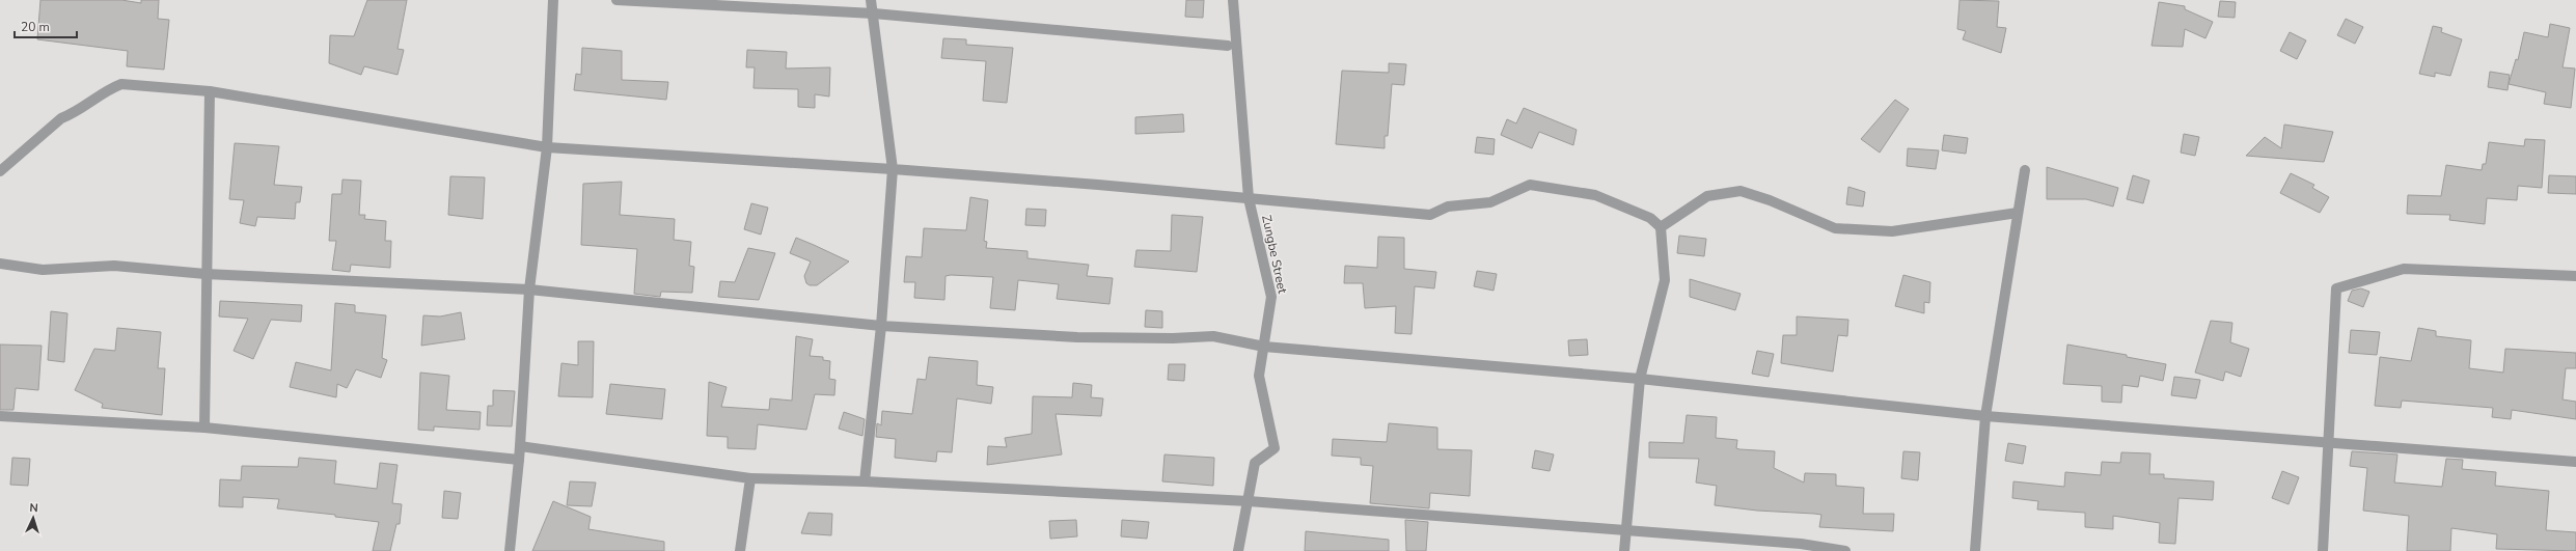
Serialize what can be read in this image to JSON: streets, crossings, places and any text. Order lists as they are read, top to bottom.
{
  "streets": {
    "street": ["Zungbe Street"]
  },
  "scale_bar": "20 m",
  "north": "top"
}
